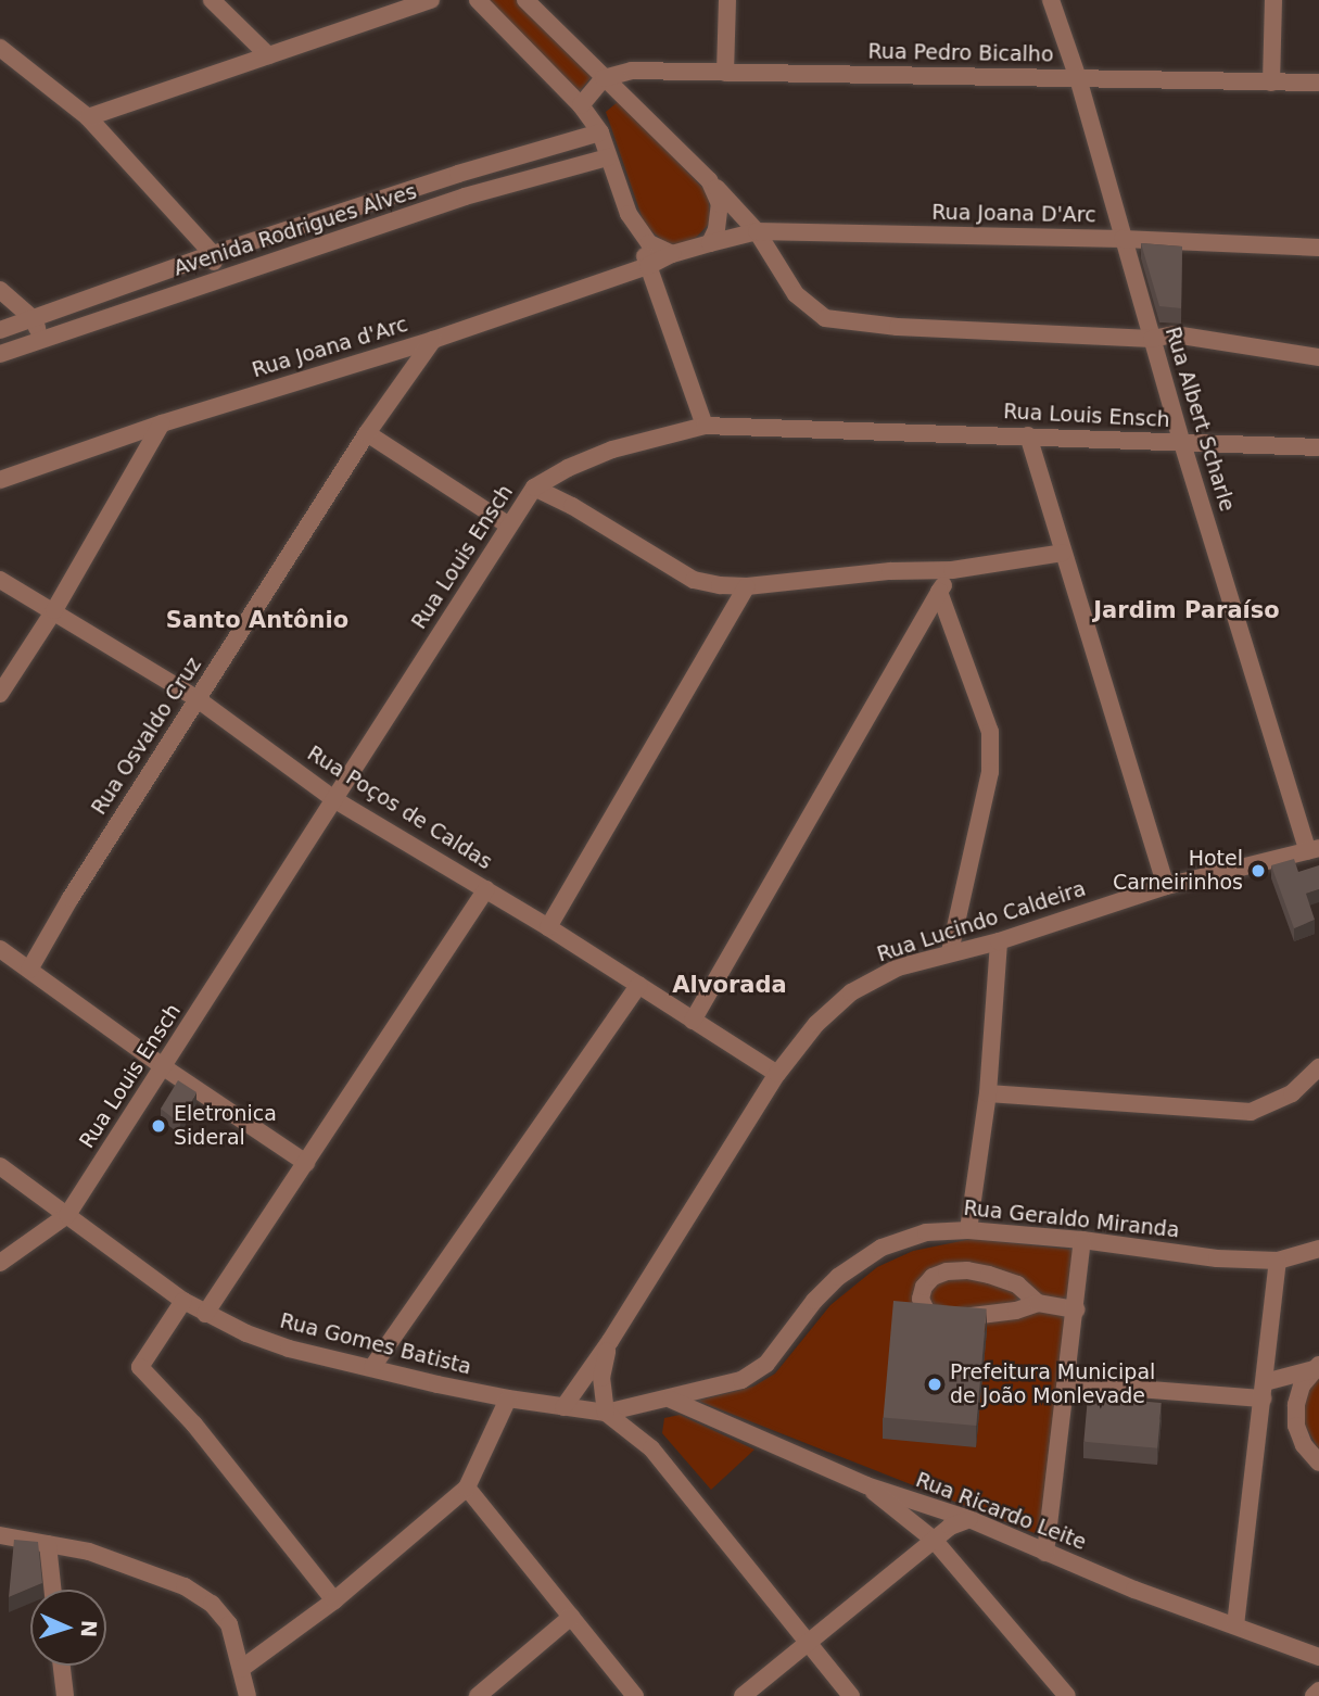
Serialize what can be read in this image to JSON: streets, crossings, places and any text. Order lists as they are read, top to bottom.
{
  "streets": {
    "street": [
      "Rua Pedro Bicalho",
      "Rua Joana D'Arc",
      "Avenida Rodrigues Alves",
      "Rua Joana d'Arc",
      "Rua Louis Ensch",
      "Rua Albert Scharle",
      "Rua Osvaldo Cruz",
      "Rua Poços de Caldas",
      "Rua Lucindo Caldeira",
      "Rua Geraldo Miranda",
      "Rua Gomes Batista",
      "Rua Ricardo Leite"
    ]
  },
  "crossings": [
    ["Rua Pedro Bicalho", "Rua Albert Scharle"],
    ["Rua Joana D'Arc", "Rua Joana d'Arc"],
    ["Rua Joana D'Arc", "Rua Albert Scharle"],
    ["Rua Joana d'Arc", "Rua Osvaldo Cruz"],
    ["Rua Louis Ensch", "Rua Albert Scharle"],
    ["Rua Louis Ensch", "Rua Poços de Caldas"],
    ["Rua Louis Ensch", "Rua Gomes Batista"],
    ["Rua Albert Scharle", "Rua Lucindo Caldeira"],
    ["Rua Osvaldo Cruz", "Rua Poços de Caldas"],
    ["Rua Poços de Caldas", "Rua Lucindo Caldeira"],
    ["Rua Lucindo Caldeira", "Rua Geraldo Miranda"],
    ["Rua Lucindo Caldeira", "Rua Gomes Batista"],
    ["Rua Geraldo Miranda", "Rua Ricardo Leite"]
  ],
  "districts": ["Jardim Paraíso", "Santo Antônio", "Alvorada"],
  "places": ["Hotel Carneirinhos", "Eletronica Sideral", "Prefeitura Municipal de João Monlevade"],
  "north": "right"
}
